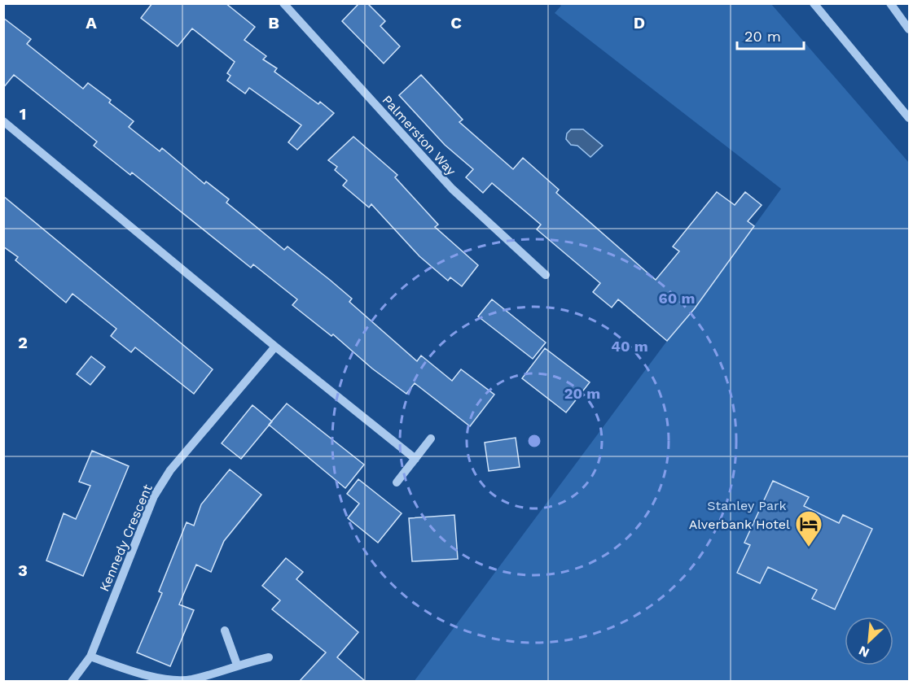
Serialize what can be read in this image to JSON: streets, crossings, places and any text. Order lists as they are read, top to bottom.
{
  "streets": {
    "street": ["Palmerston Way", "Kennedy Crescent"]
  },
  "parks": ["Stanley Park"],
  "places": {
    "hotel": ["Alverbank Hotel"]
  },
  "scale_bar": "20 m",
  "north": "bottom left",
  "grid": {
    "columns": [
      "A",
      "B",
      "C",
      "D"
    ],
    "rows": ["1", "2", "3"]
  },
  "rings": ["60 m", "40 m", "20 m"]
}
